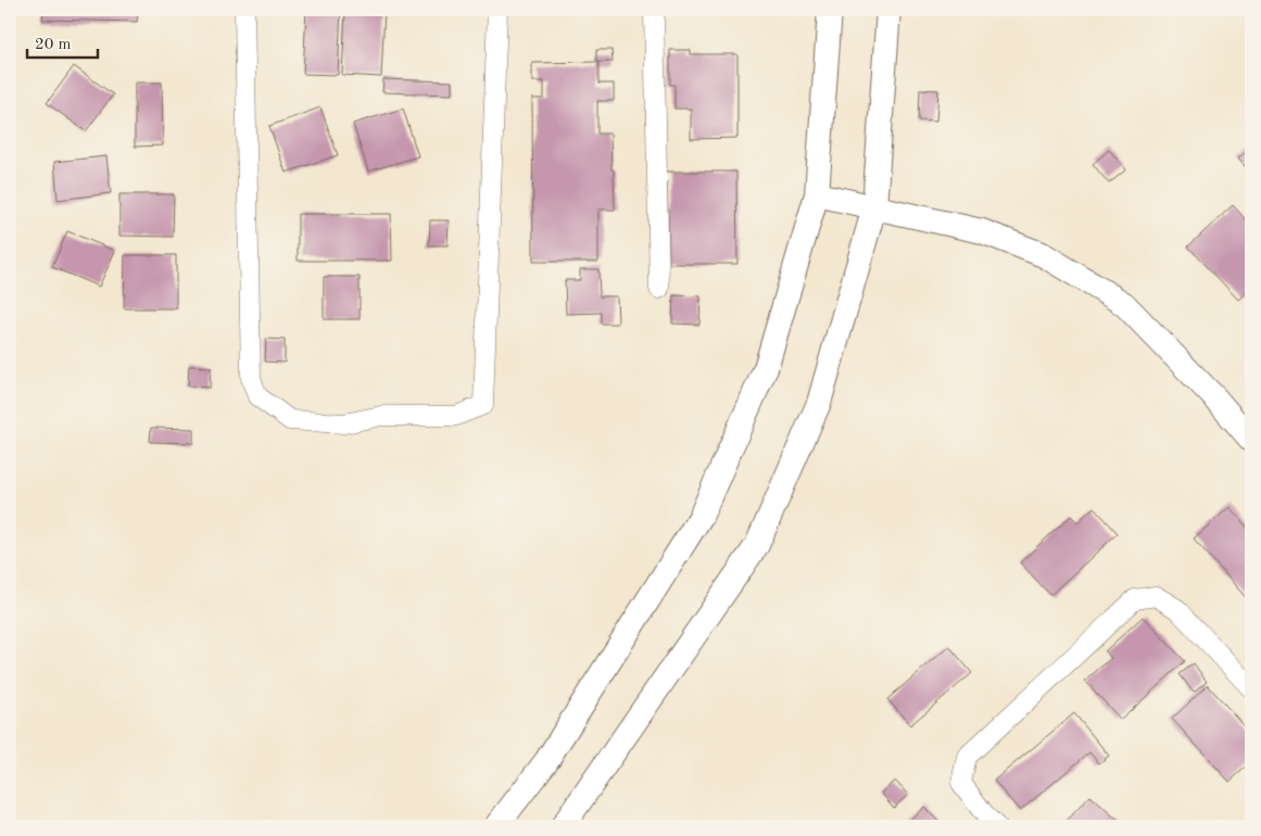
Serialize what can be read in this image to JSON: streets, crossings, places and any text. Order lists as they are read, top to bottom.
{
  "scale_bar": "20 m"
}
